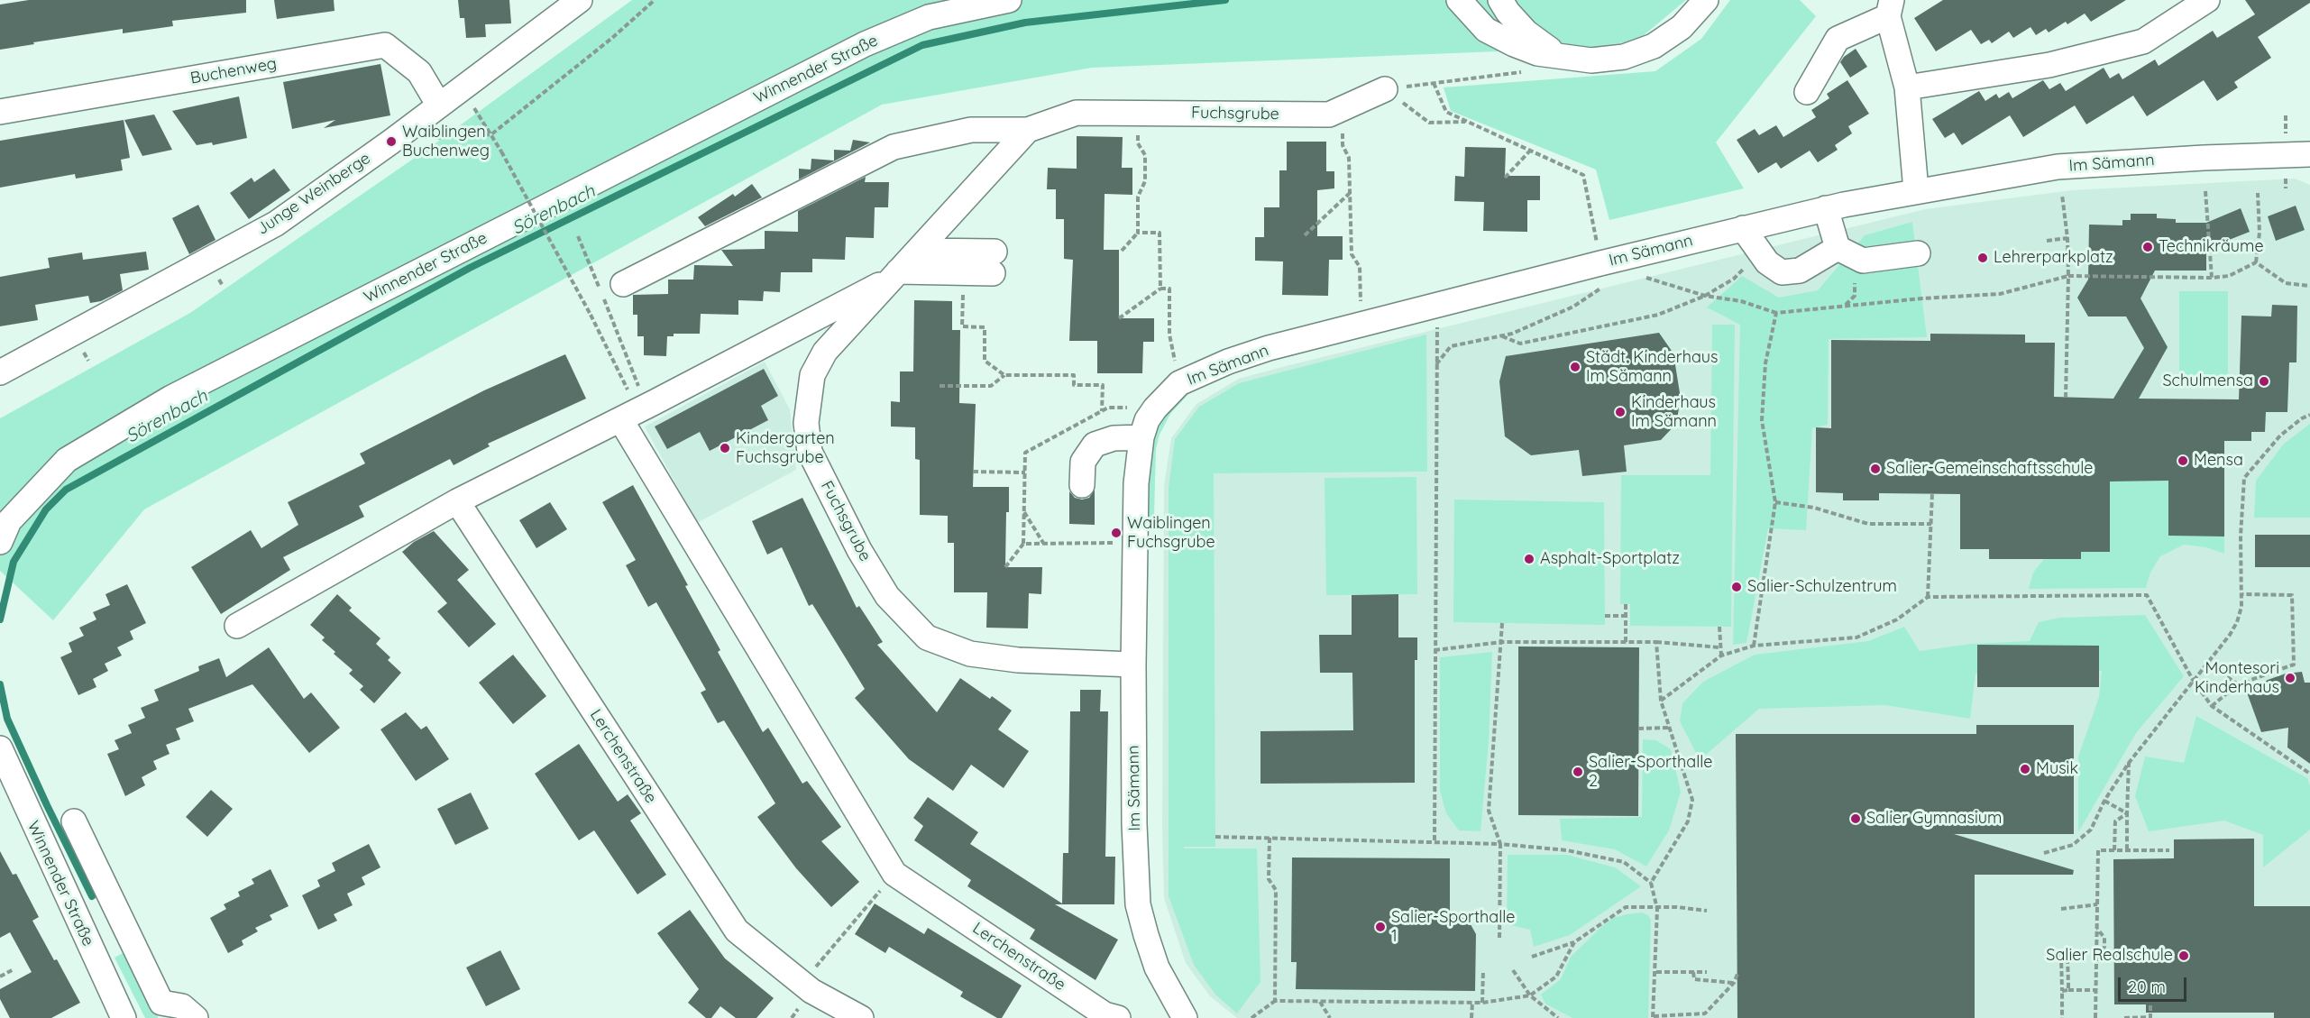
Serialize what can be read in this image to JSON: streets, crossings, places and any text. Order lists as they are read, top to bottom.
{
  "streets": {
    "street": [
      "Winnender Straße",
      "Buchenweg",
      "Fuchsgrube",
      "Im Sämann",
      "Junge Weinberge",
      "Lerchenstraße"
    ]
  },
  "crossings": [
    ["Buchenweg", "Junge Weinberge"],
    ["Fuchsgrube", "Im Sämann"]
  ],
  "water": ["Sörenbach"],
  "places": [
    "Waiblingen Buchenweg",
    "Technikräume",
    "Lehrerparkplatz",
    "Städt. Kinderhaus Im Sämann",
    "Schulmensa",
    "Kinderhaus Im Sämann",
    "Kindergarten Fuchsgrube",
    "Mensa",
    "Salier-Gemeinschaftsschule",
    "Waiblingen Fuchsgrube",
    "Asphalt-Sportplatz",
    "Salier-Schulzentrum",
    "Montesori Kinderhaus",
    "Musik",
    "Salier-Sporthalle 2",
    "Salier Gymnasium",
    "Salier-Sporthalle 1",
    "Salier Realschule"
  ],
  "scale_bar": "20 m"
}
